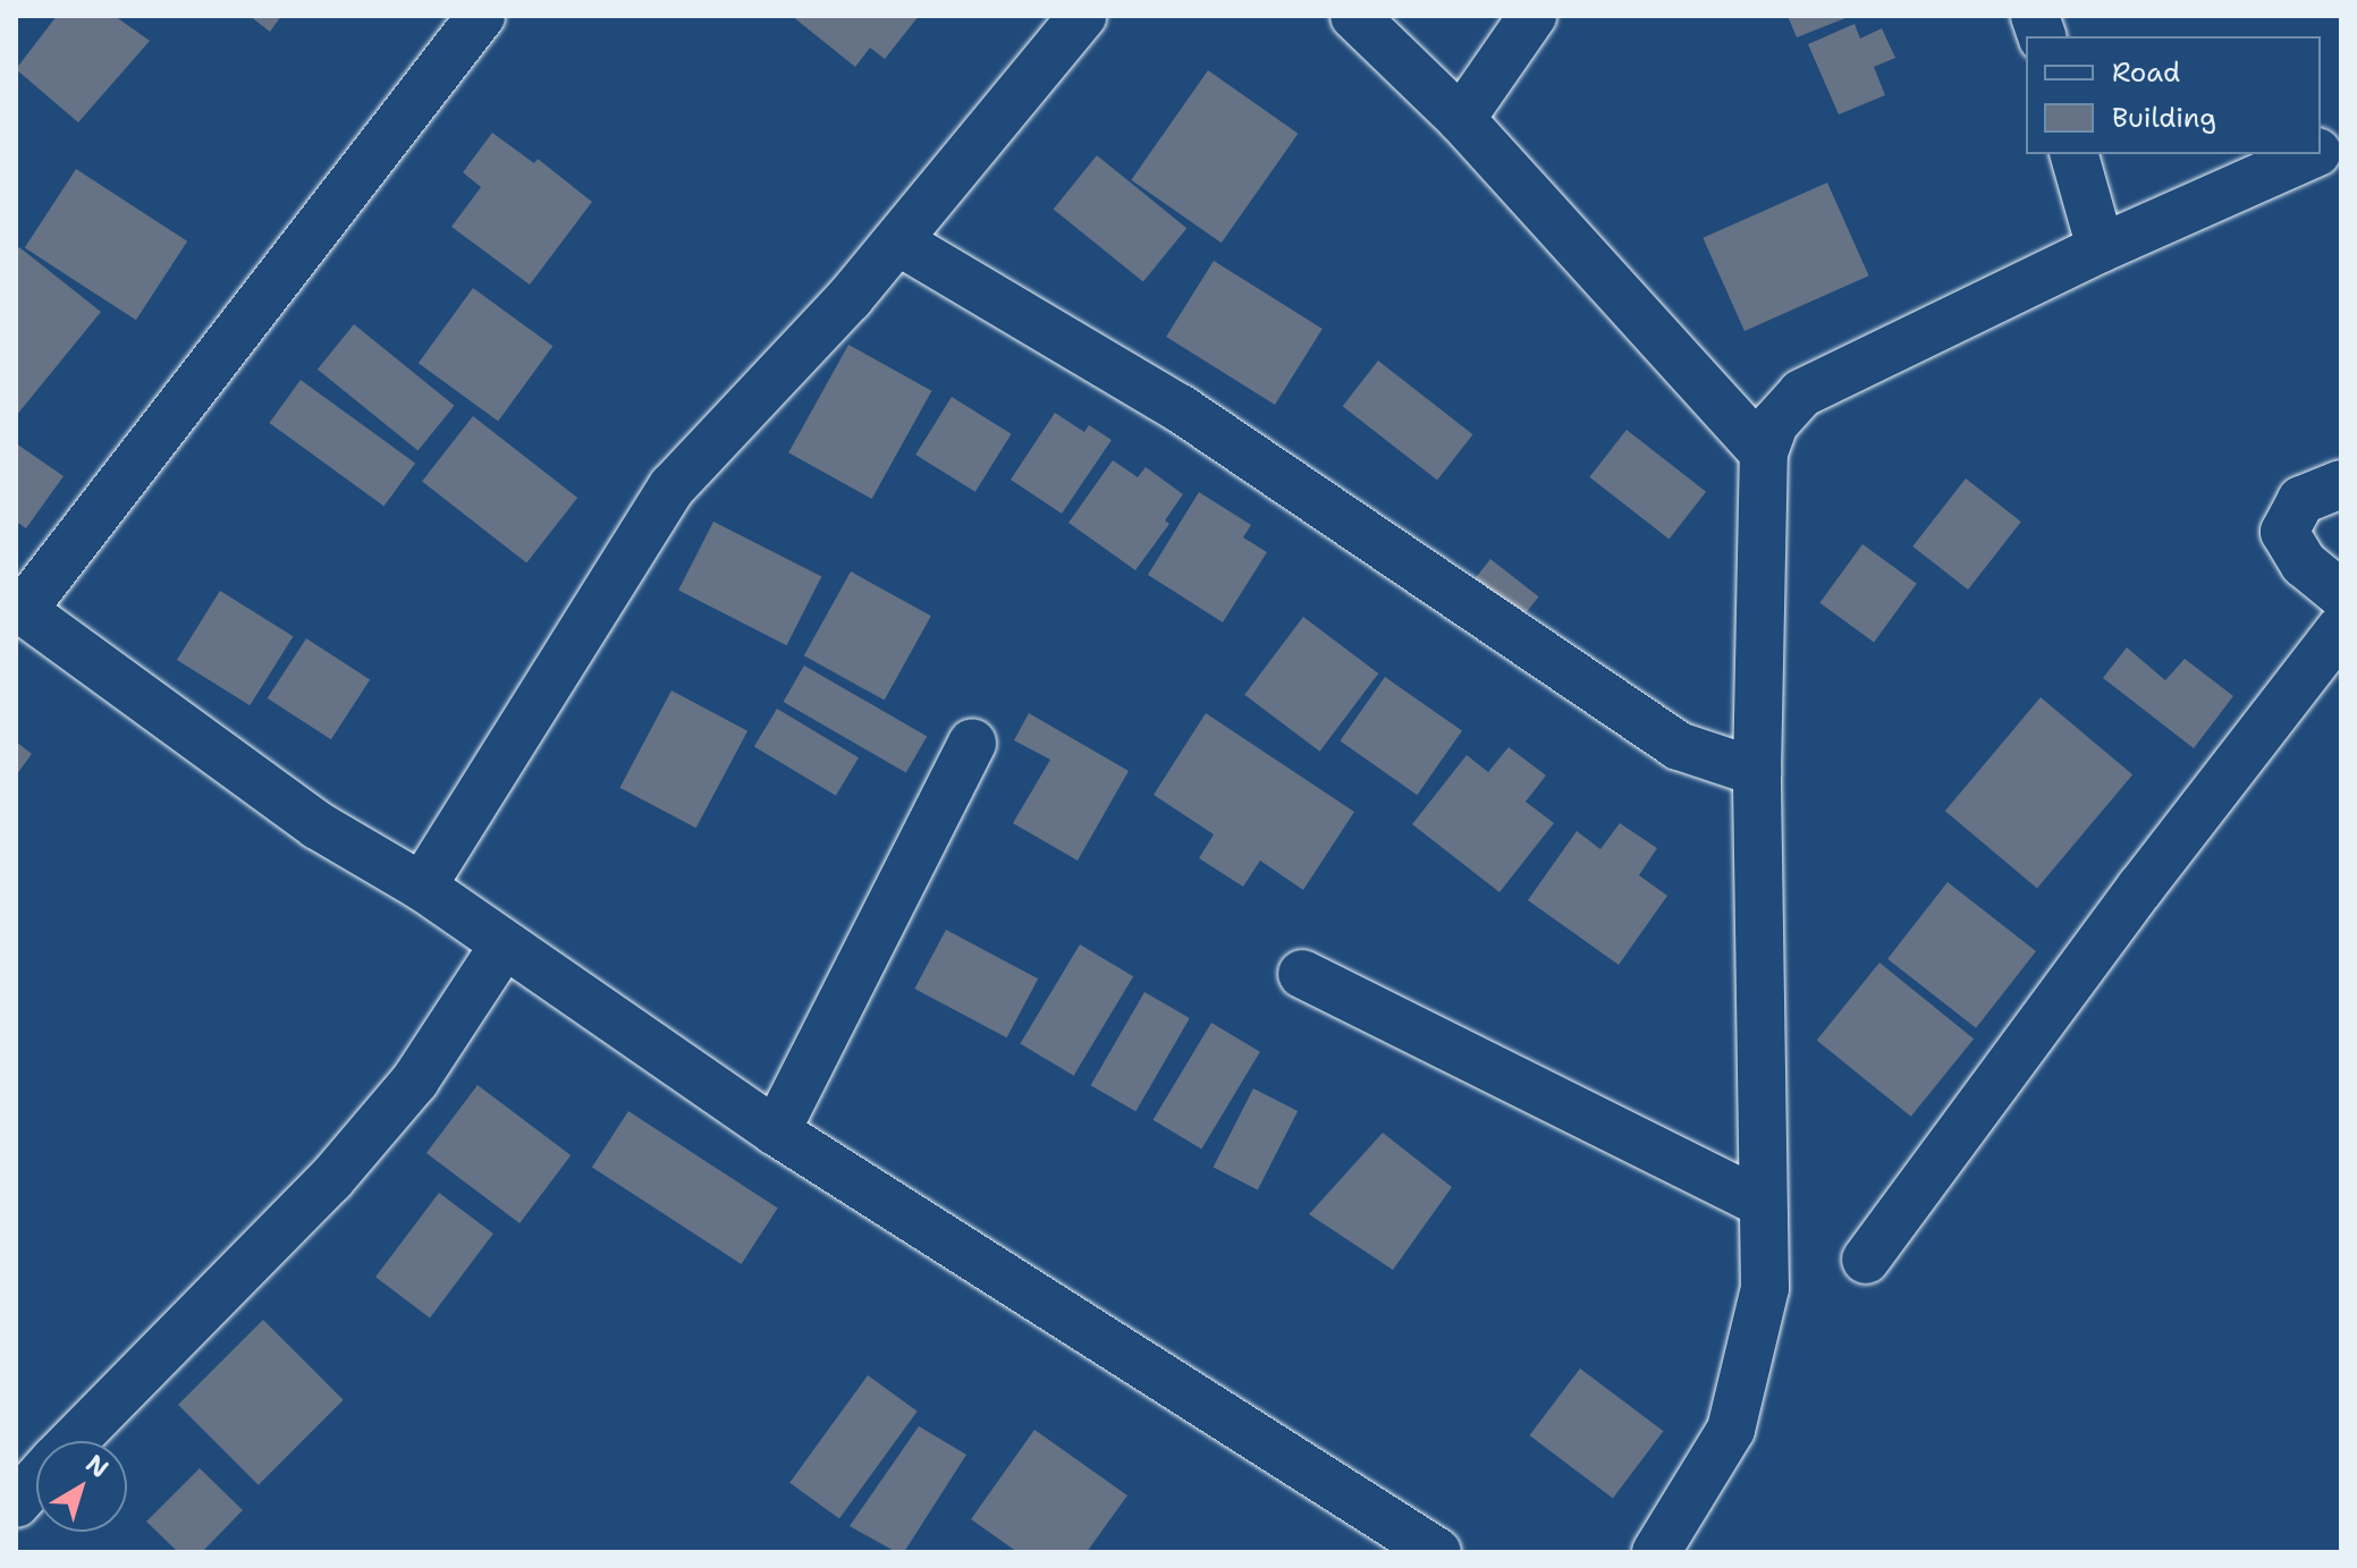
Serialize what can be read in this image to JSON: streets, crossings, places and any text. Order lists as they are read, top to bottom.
{
  "legend": ["Road", "Building"],
  "north": "top right"
}
